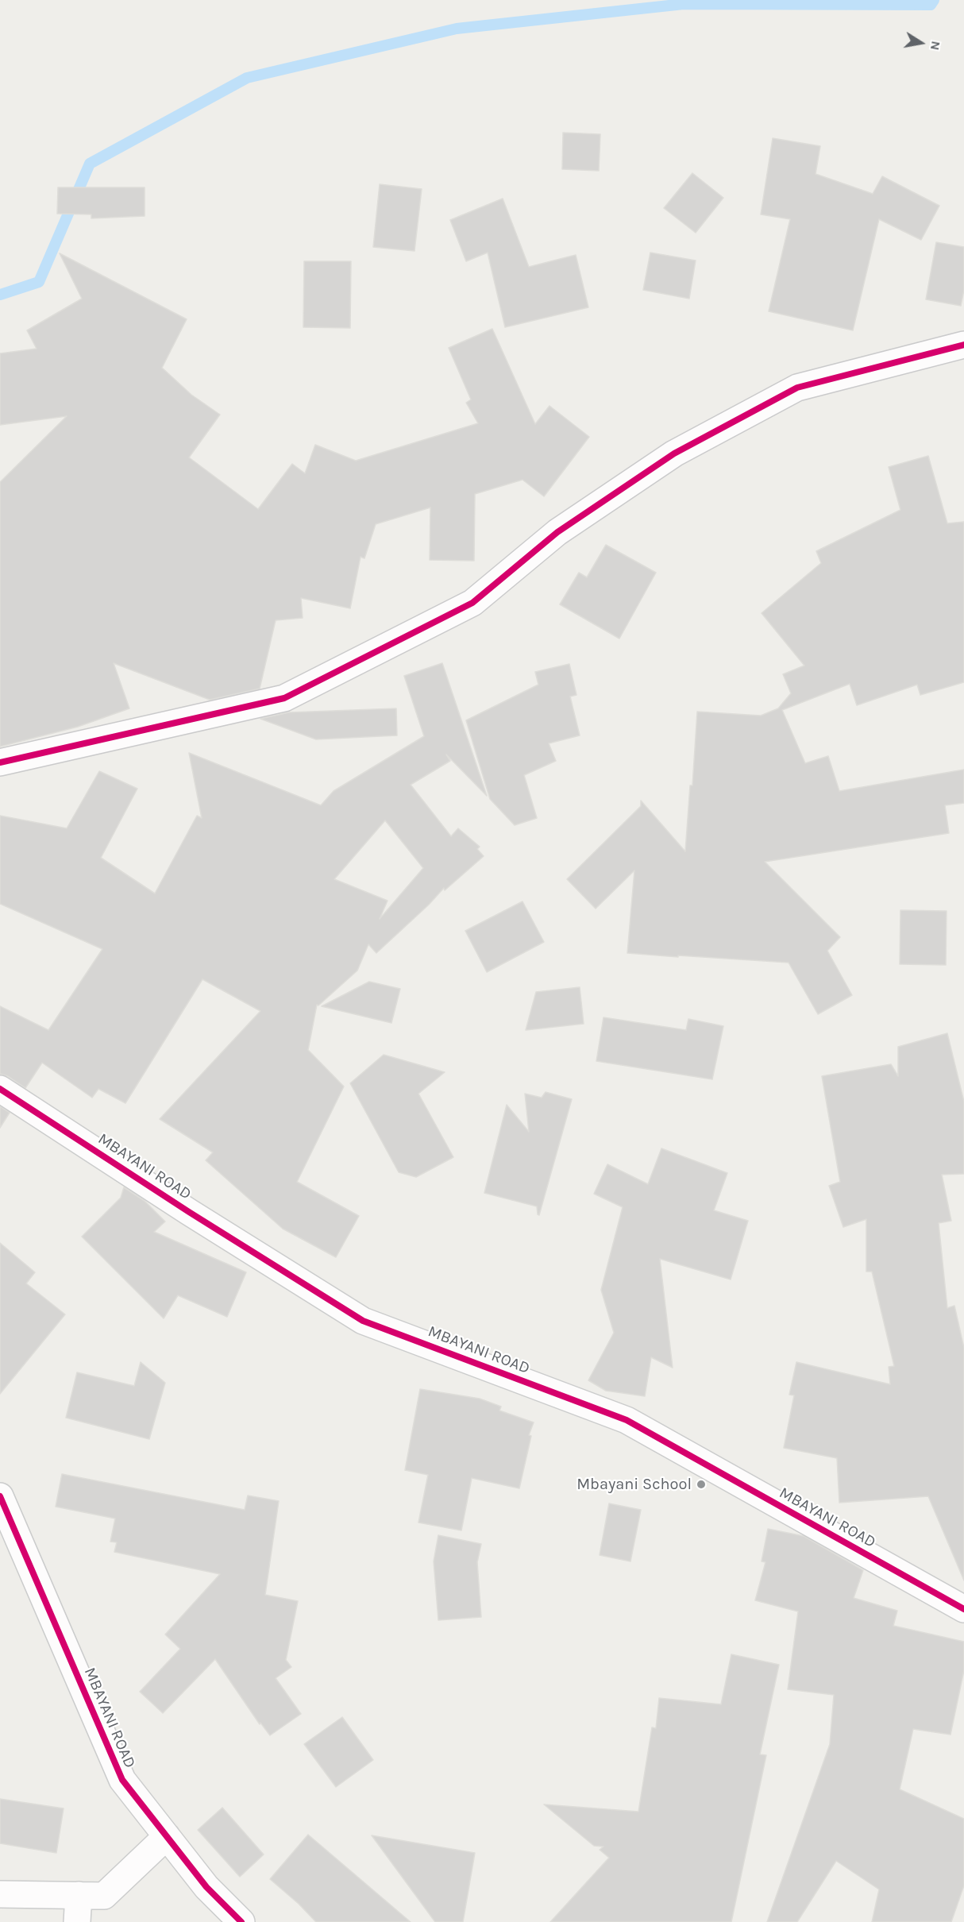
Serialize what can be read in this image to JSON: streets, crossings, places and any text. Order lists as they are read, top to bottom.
{
  "streets": {
    "street": ["MBAYANI ROAD"]
  },
  "places": ["Mbayani School"],
  "north": "right"
}
